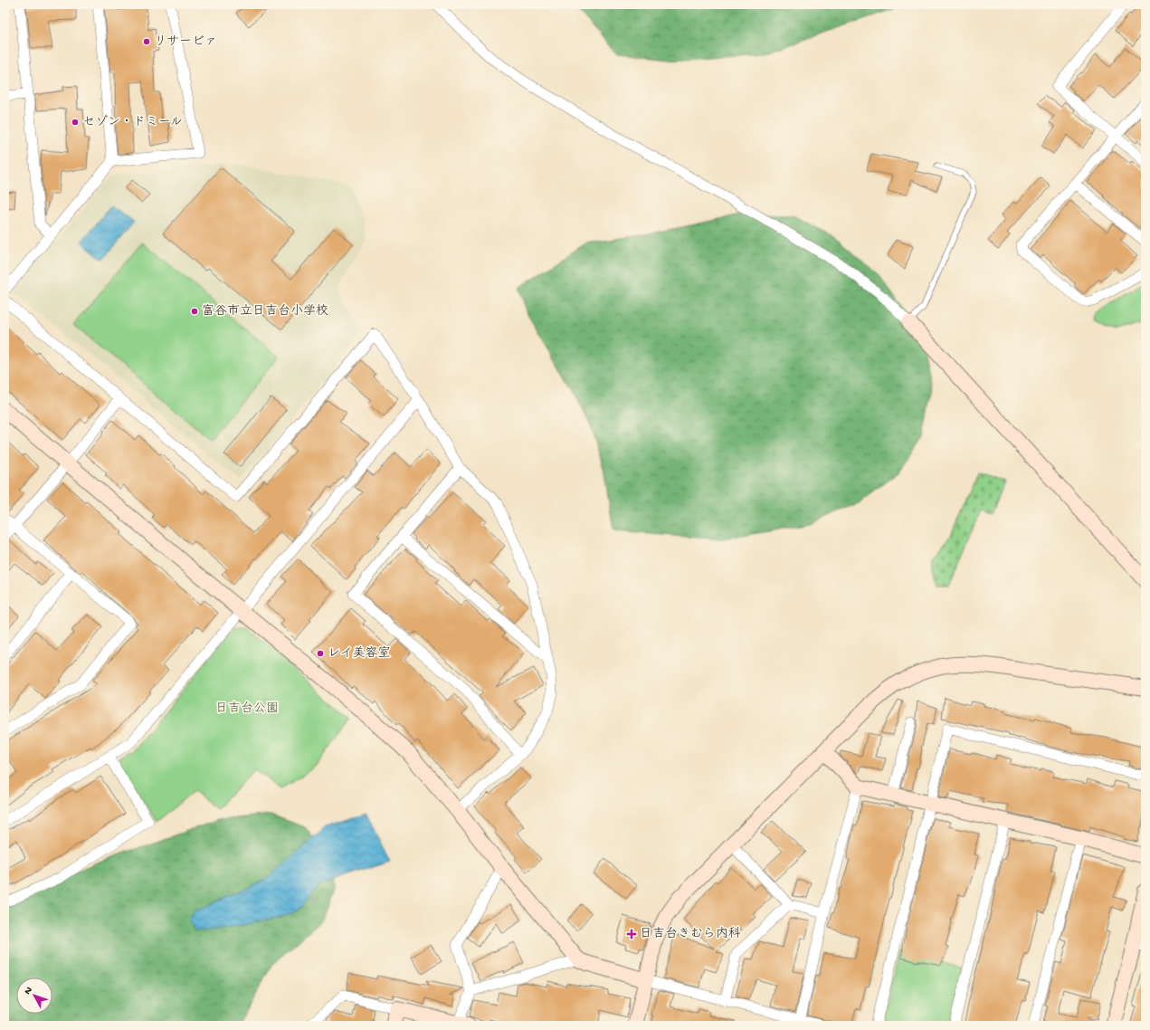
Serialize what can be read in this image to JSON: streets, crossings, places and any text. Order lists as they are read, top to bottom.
{
  "parks": ["日吉台公園"],
  "places": {
    "other": [
      "リサービァ",
      "セゾン・ドミール",
      "富谷市立日吉台小学校",
      "レイ美容室"
    ],
    "health": ["日吉台きむら内科"]
  },
  "north": "top left"
}
